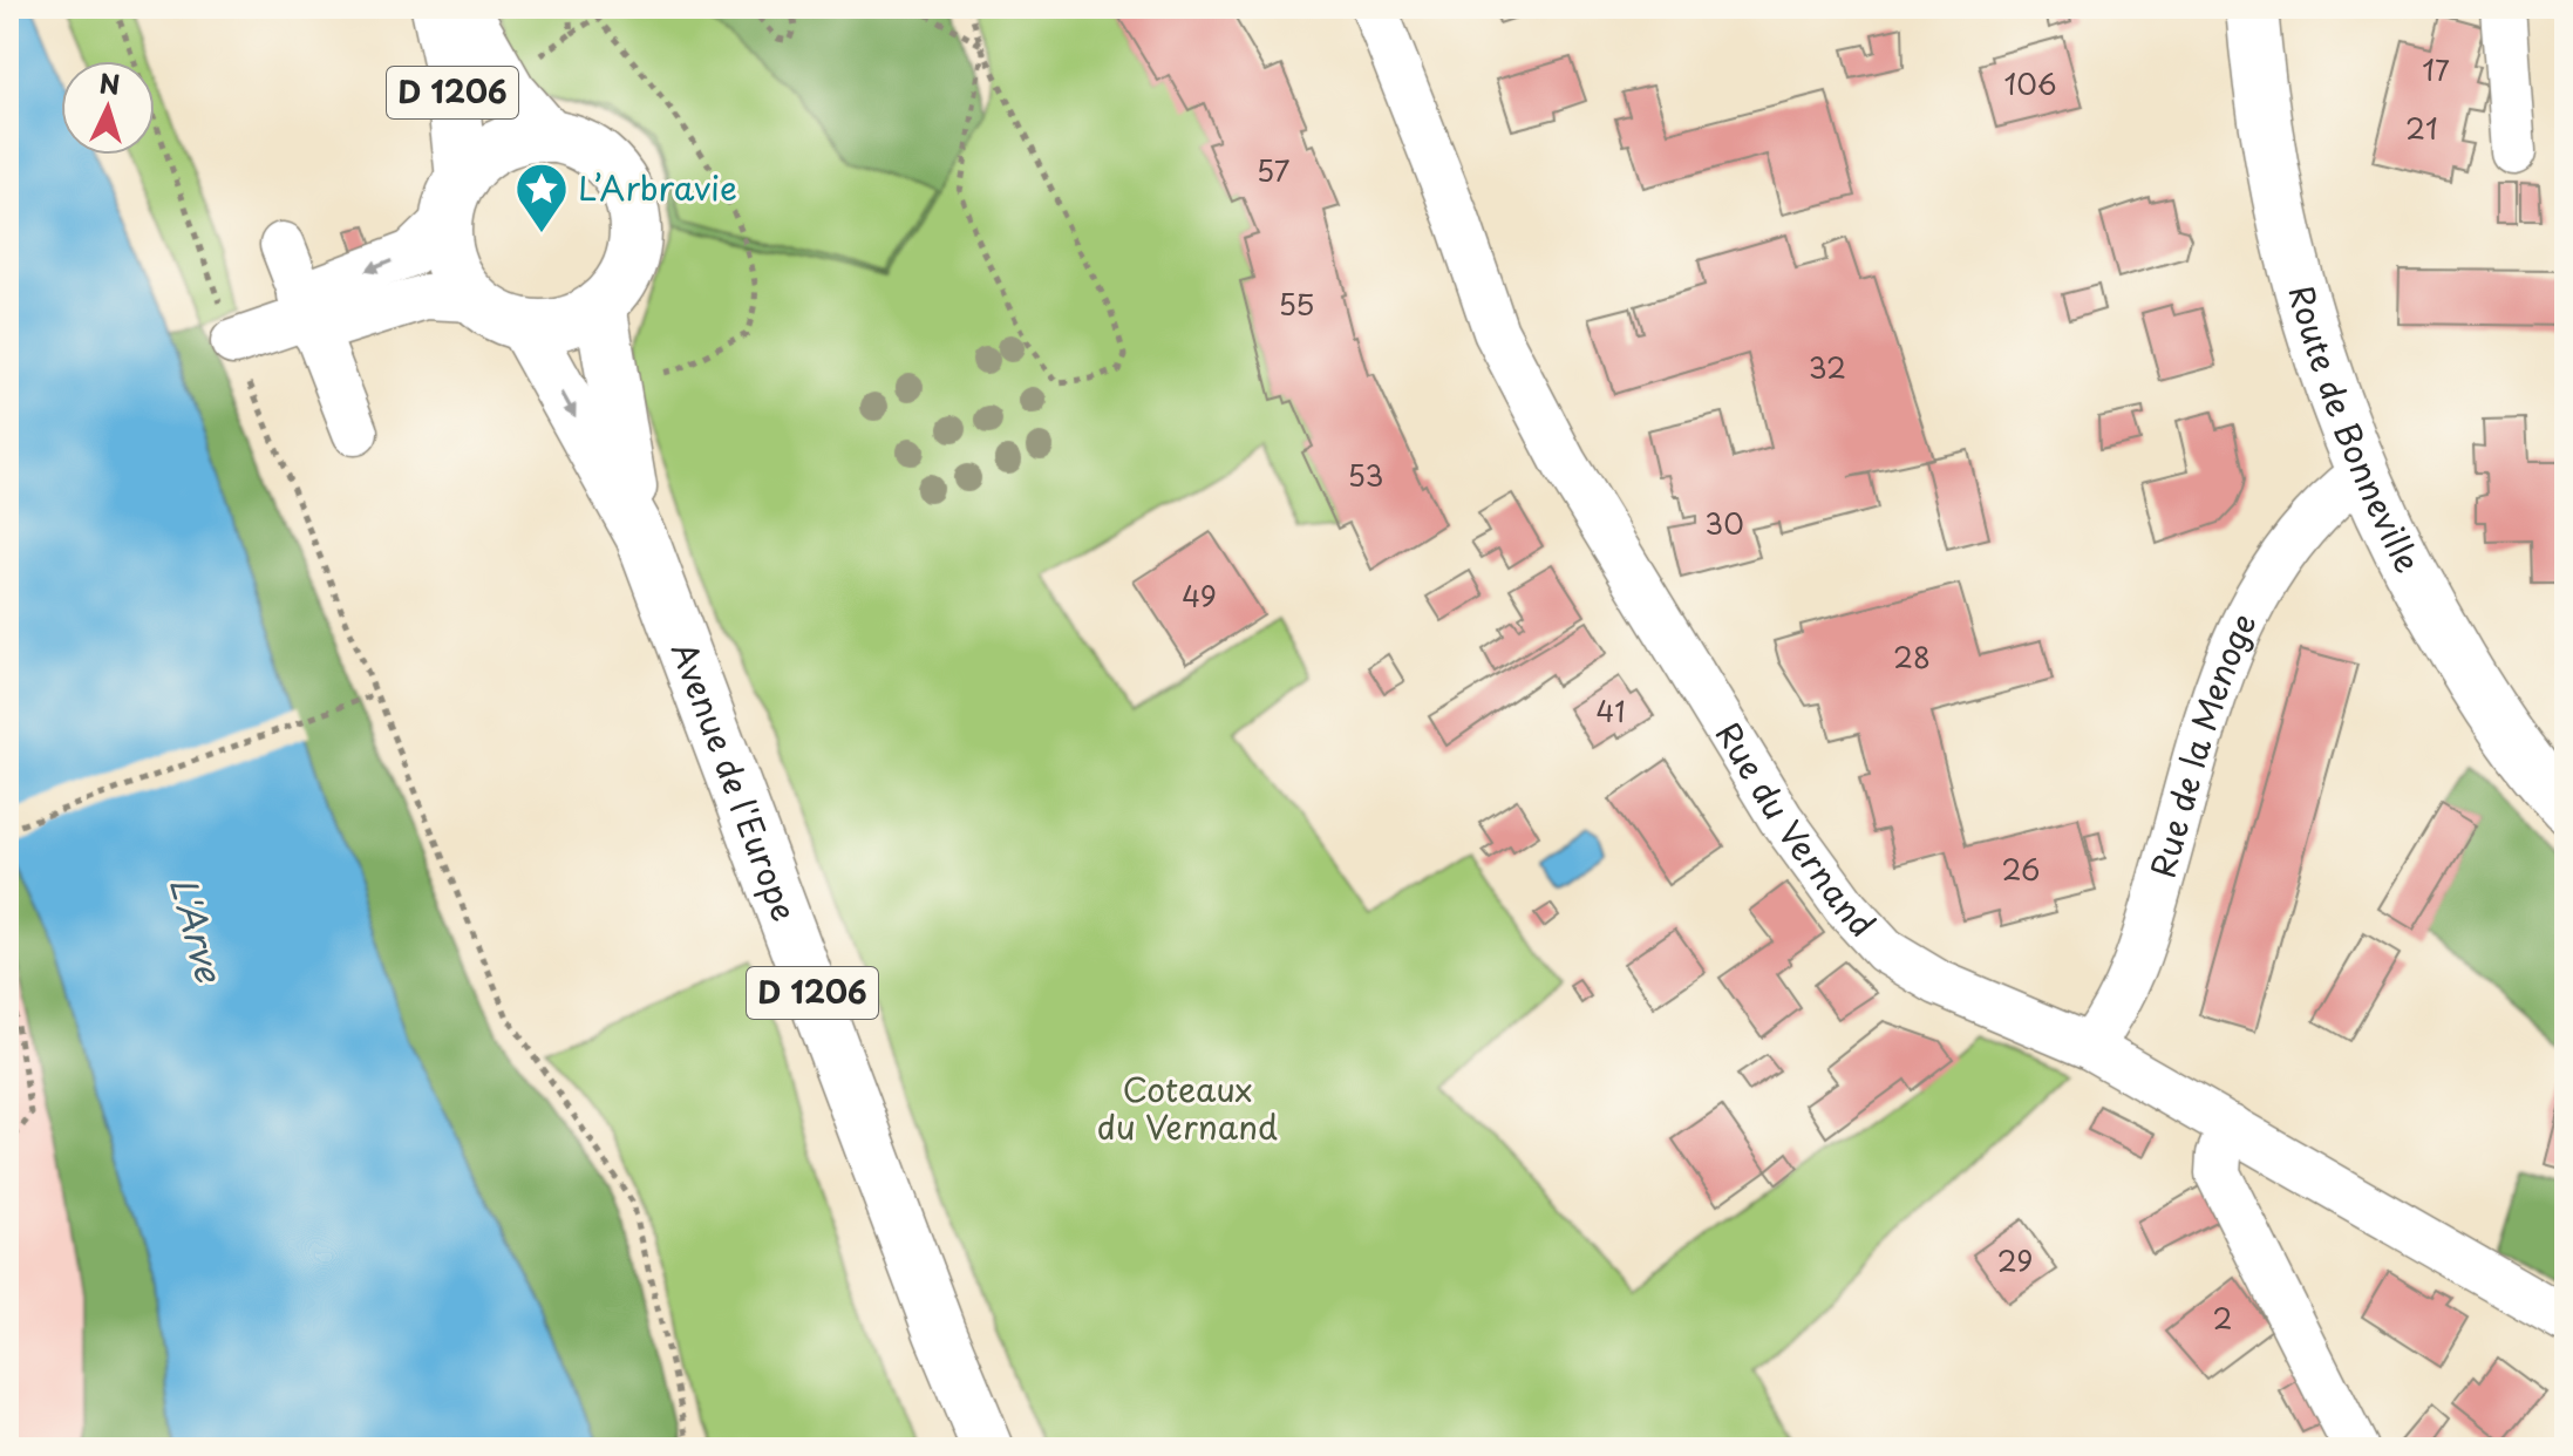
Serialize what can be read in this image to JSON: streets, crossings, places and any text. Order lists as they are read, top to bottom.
{
  "streets": {
    "main road": ["D 1206", "Route de Bonneville", "Avenue de l'Europe"],
    "street": ["Rue de la Menoge", "Rue du Vernand"]
  },
  "crossings": [
    ["D 1206", "Avenue de l'Europe"],
    ["Route de Bonneville", "Rue de la Menoge"],
    ["Rue de la Menoge", "Rue du Vernand"]
  ],
  "water": ["L'Arve"],
  "parks": ["Coteaux du Vernand"],
  "places": {
    "place": ["L’Arbravie"]
  },
  "house_numbers": [
    "17",
    "106",
    "21",
    "57",
    "55",
    "32",
    "53",
    "30",
    "49",
    "28",
    "41",
    "26",
    "29",
    "2"
  ],
  "north": "top"
}
